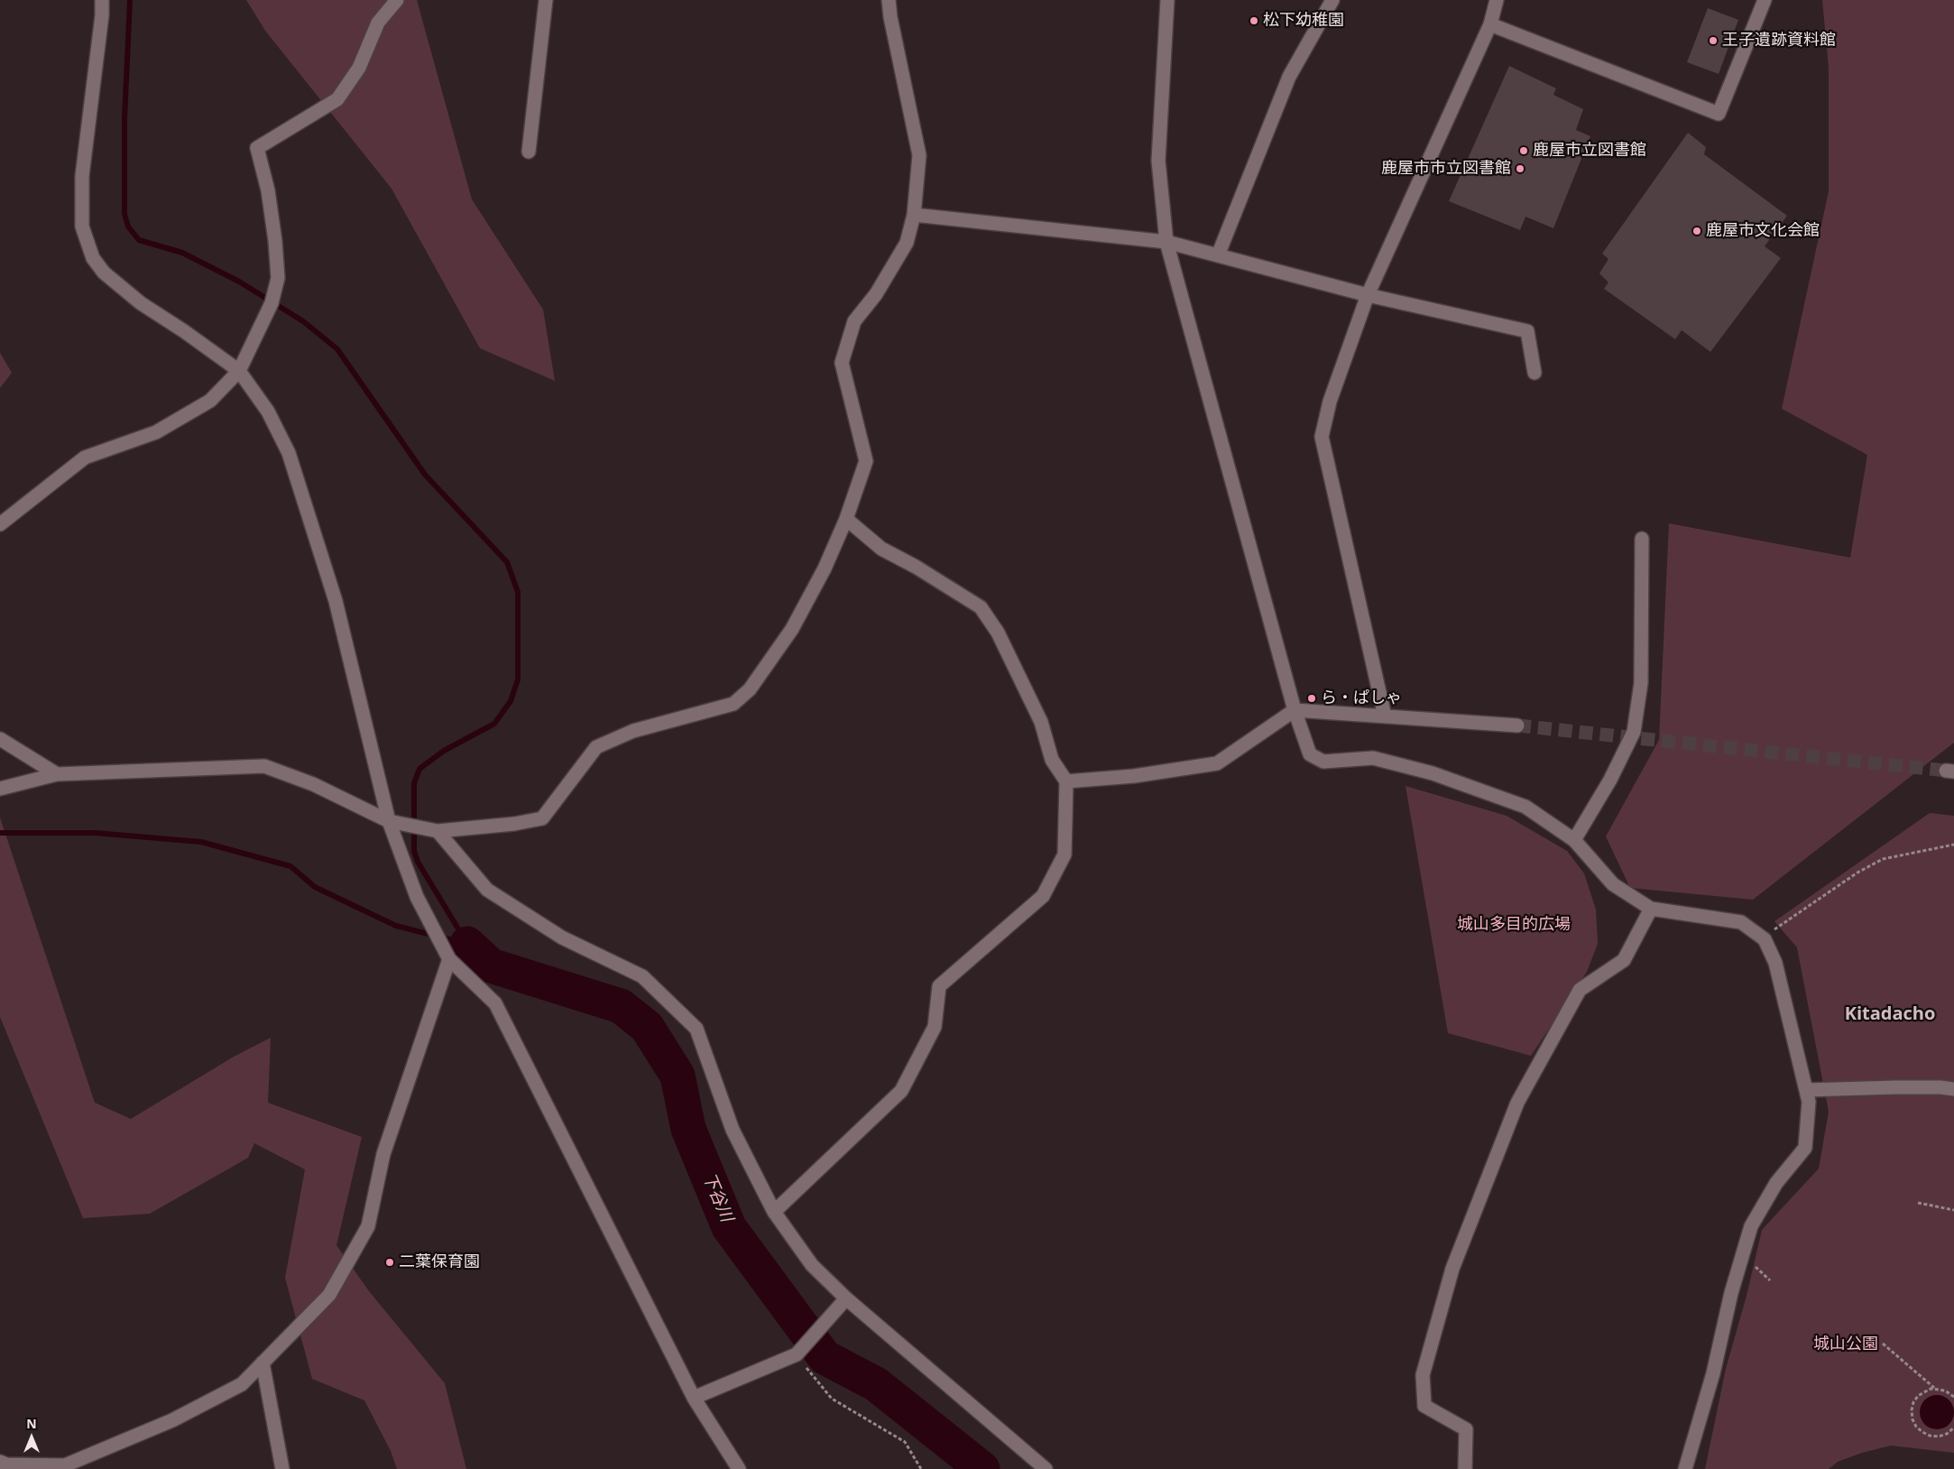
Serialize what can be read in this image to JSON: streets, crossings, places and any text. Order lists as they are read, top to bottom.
{
  "districts": ["Kitadacho"],
  "water": ["下谷川"],
  "parks": ["城山多目的広場", "城山公園"],
  "places": [
    "松下幼稚園",
    "王子遺跡資料館",
    "鹿屋市立図書館",
    "鹿屋市市立図書館",
    "鹿屋市文化会館",
    "ら・ぱしゃ",
    "二葉保育園"
  ],
  "north": "top"
}
